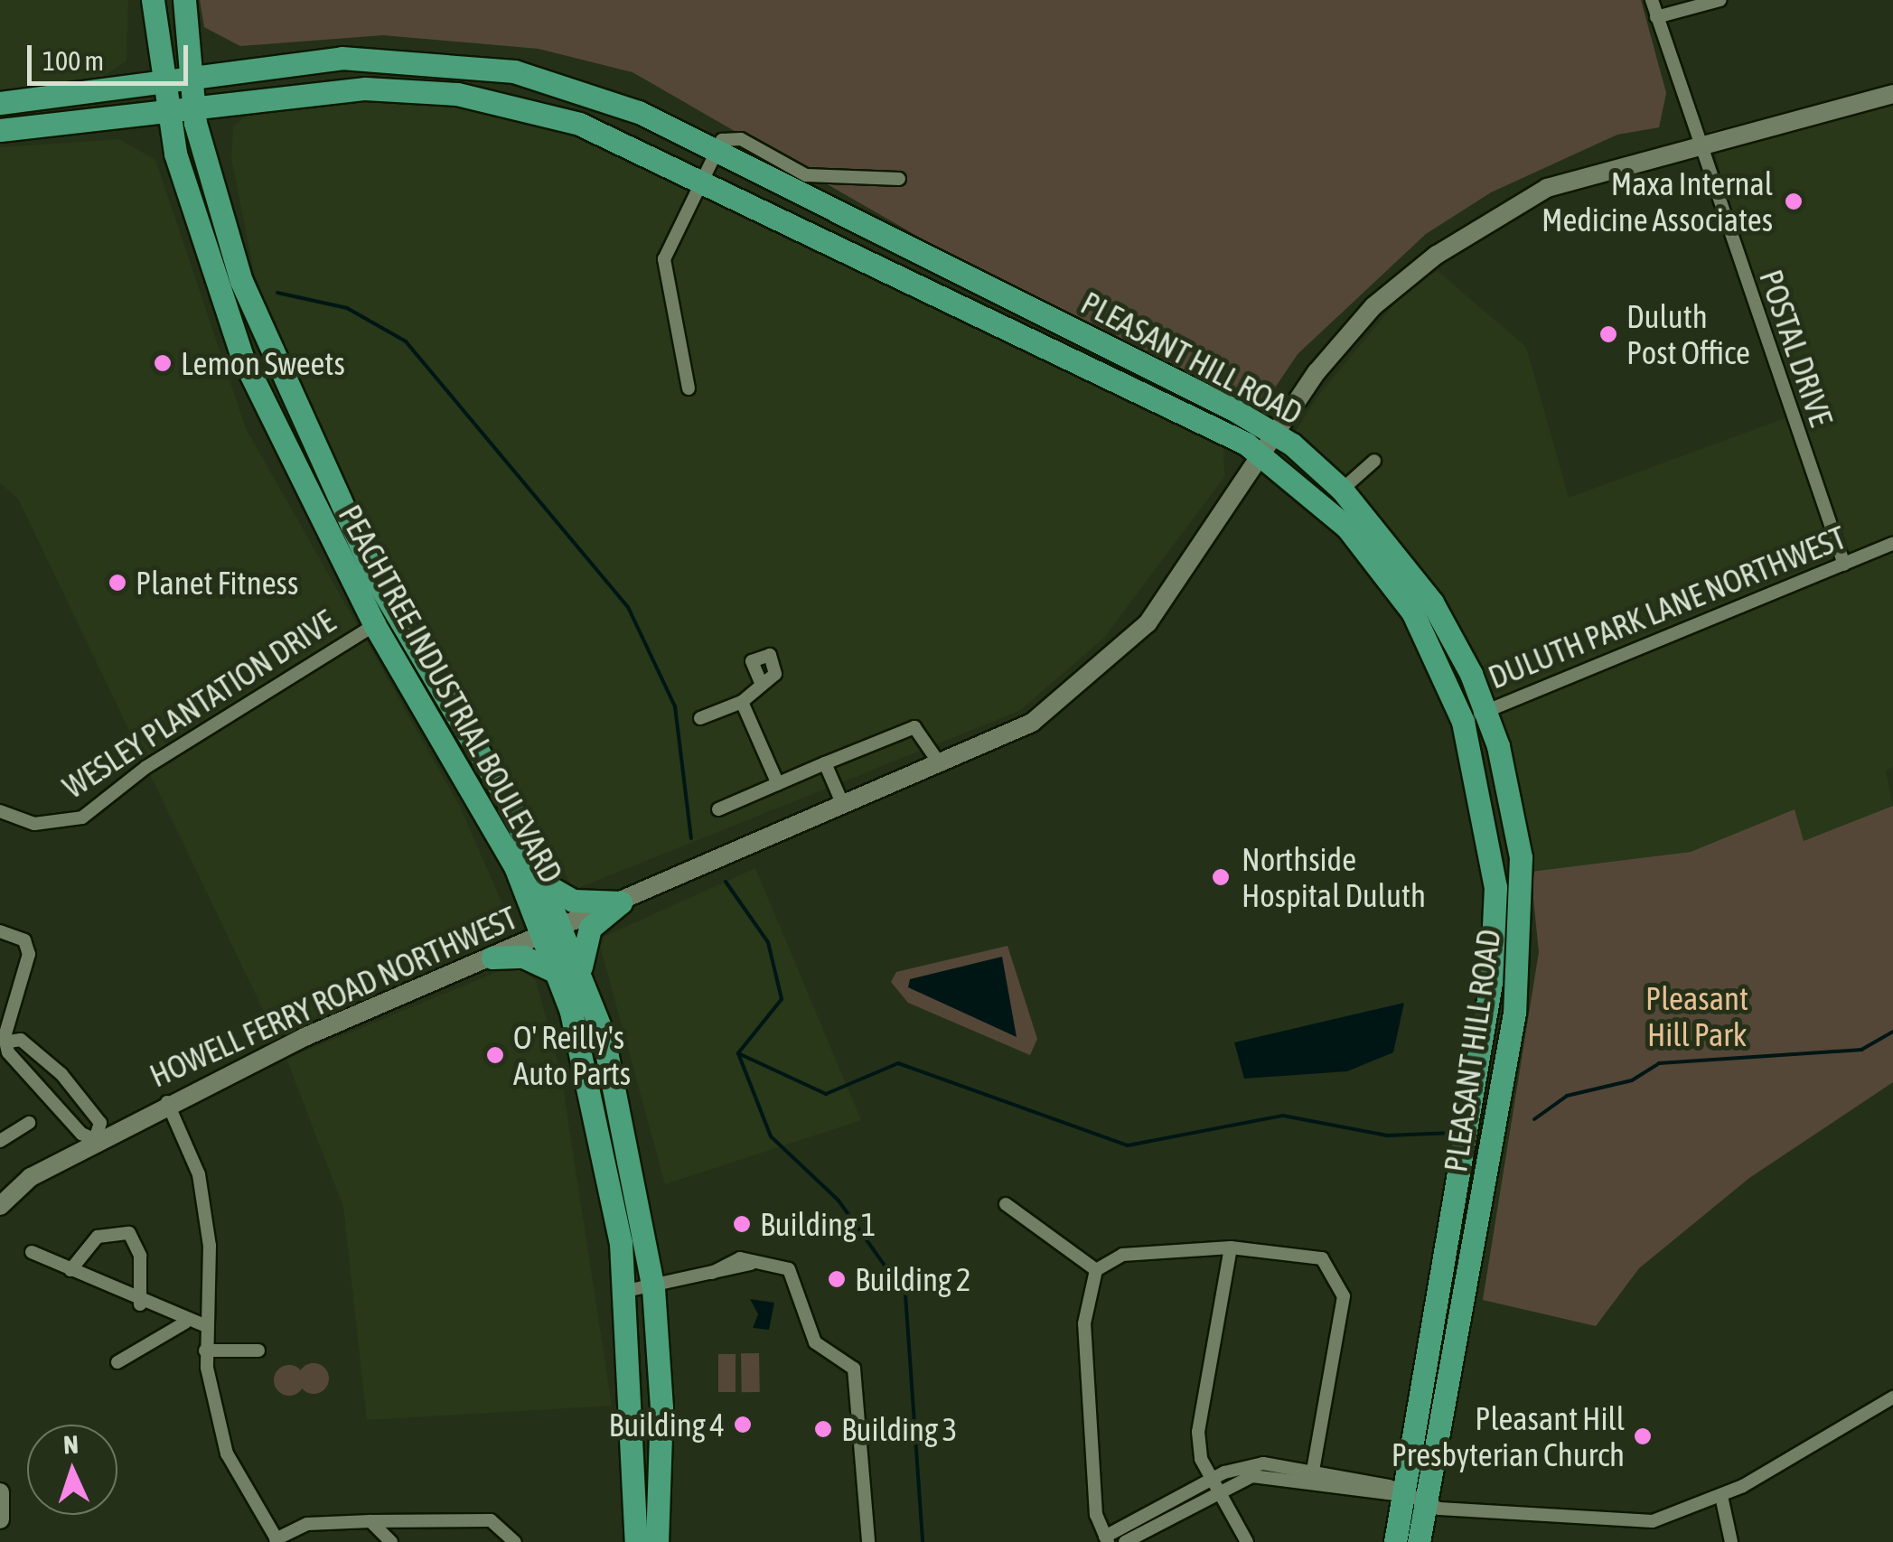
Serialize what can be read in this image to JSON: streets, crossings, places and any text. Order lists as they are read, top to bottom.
{
  "streets": {
    "highway": ["PLEASANT HILL ROAD", "PEACHTREE INDUSTRIAL BOULEVARD"],
    "street": [
      "POSTAL DRIVE",
      "DULUTH PARK LANE NORTHWEST",
      "WESLEY PLANTATION DRIVE",
      "HOWELL FERRY ROAD NORTHWEST"
    ]
  },
  "crossings": [
    ["POSTAL DRIVE", "DULUTH PARK LANE NORTHWEST"],
    ["POSTAL DRIVE", "HOWELL FERRY ROAD NORTHWEST"],
    ["PLEASANT HILL ROAD", "DULUTH PARK LANE NORTHWEST"],
    ["PLEASANT HILL ROAD", "PEACHTREE INDUSTRIAL BOULEVARD"],
    ["PLEASANT HILL ROAD", "HOWELL FERRY ROAD NORTHWEST"],
    ["PEACHTREE INDUSTRIAL BOULEVARD", "WESLEY PLANTATION DRIVE"],
    ["PEACHTREE INDUSTRIAL BOULEVARD", "HOWELL FERRY ROAD NORTHWEST"]
  ],
  "parks": ["Pleasant Hill Park"],
  "places": [
    "Maxa Internal Medicine Associates",
    "Duluth Post Office",
    "Lemon Sweets",
    "Planet Fitness",
    "Northside Hospital Duluth",
    "O' Reilly's Auto Parts",
    "Building 1",
    "Building 2",
    "Building 4",
    "Building 3",
    "Pleasant Hill Presbyterian Church"
  ],
  "scale_bar": "100 m",
  "north": "top"
}
